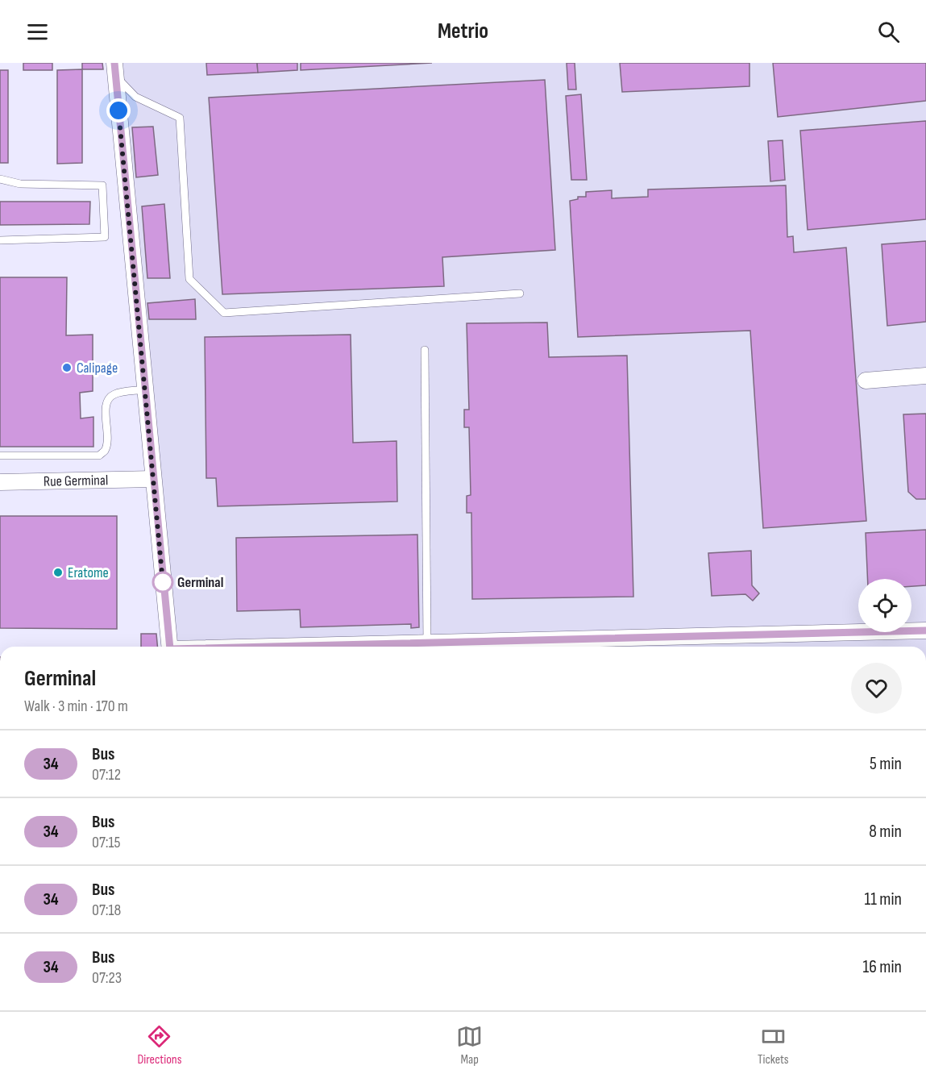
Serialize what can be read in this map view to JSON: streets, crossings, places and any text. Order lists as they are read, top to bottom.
{
  "streets": {
    "street": ["Rue Germinal"]
  },
  "places": ["Calipage", "Eratome", "Germinal"],
  "lines": ["bus line 34"],
  "page": {
    "header": "Metrio",
    "heading": ["Germinal", "Walk · 3 min · 170 m"],
    "list": [
      {
        "mark": "34",
        "name": "Bus",
        "note": "07:12",
        "value": "5 min"
      },
      {
        "mark": "34",
        "name": "Bus",
        "note": "07:15",
        "value": "8 min"
      },
      {
        "mark": "34",
        "name": "Bus",
        "note": "07:18",
        "value": "11 min"
      },
      {
        "mark": "34",
        "name": "Bus",
        "note": "07:23",
        "value": "16 min"
      }
    ],
    "tabs": ["Directions", "Map", "Tickets"]
  }
}
